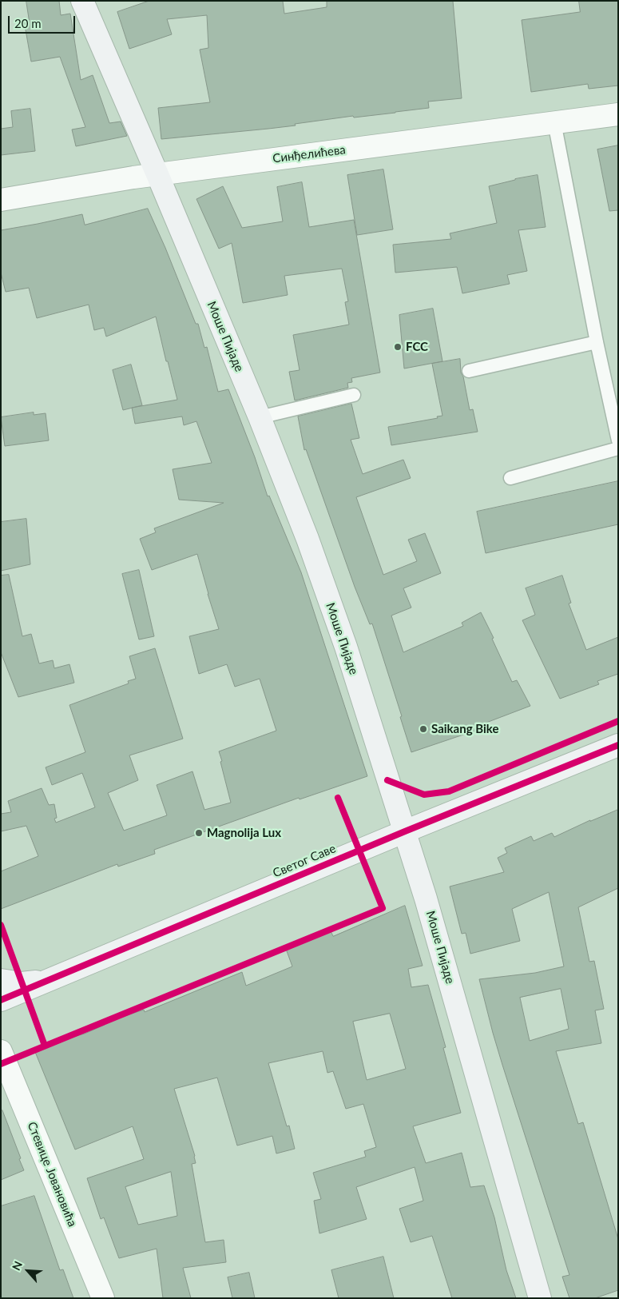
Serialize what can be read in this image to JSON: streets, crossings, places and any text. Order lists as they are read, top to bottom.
{
  "streets": {
    "main road": ["Моше Пијаде", "Светог Саве"],
    "street": ["Синђелићева", "Стевице Јовановића"]
  },
  "crossings": [
    ["Синђелићева", "Моше Пијаде"],
    ["Моше Пијаде", "Светог Саве"]
  ],
  "places": ["FCC", "Saikang Bike", "Magnolija Lux"],
  "scale_bar": "20 m",
  "north": "top left"
}
